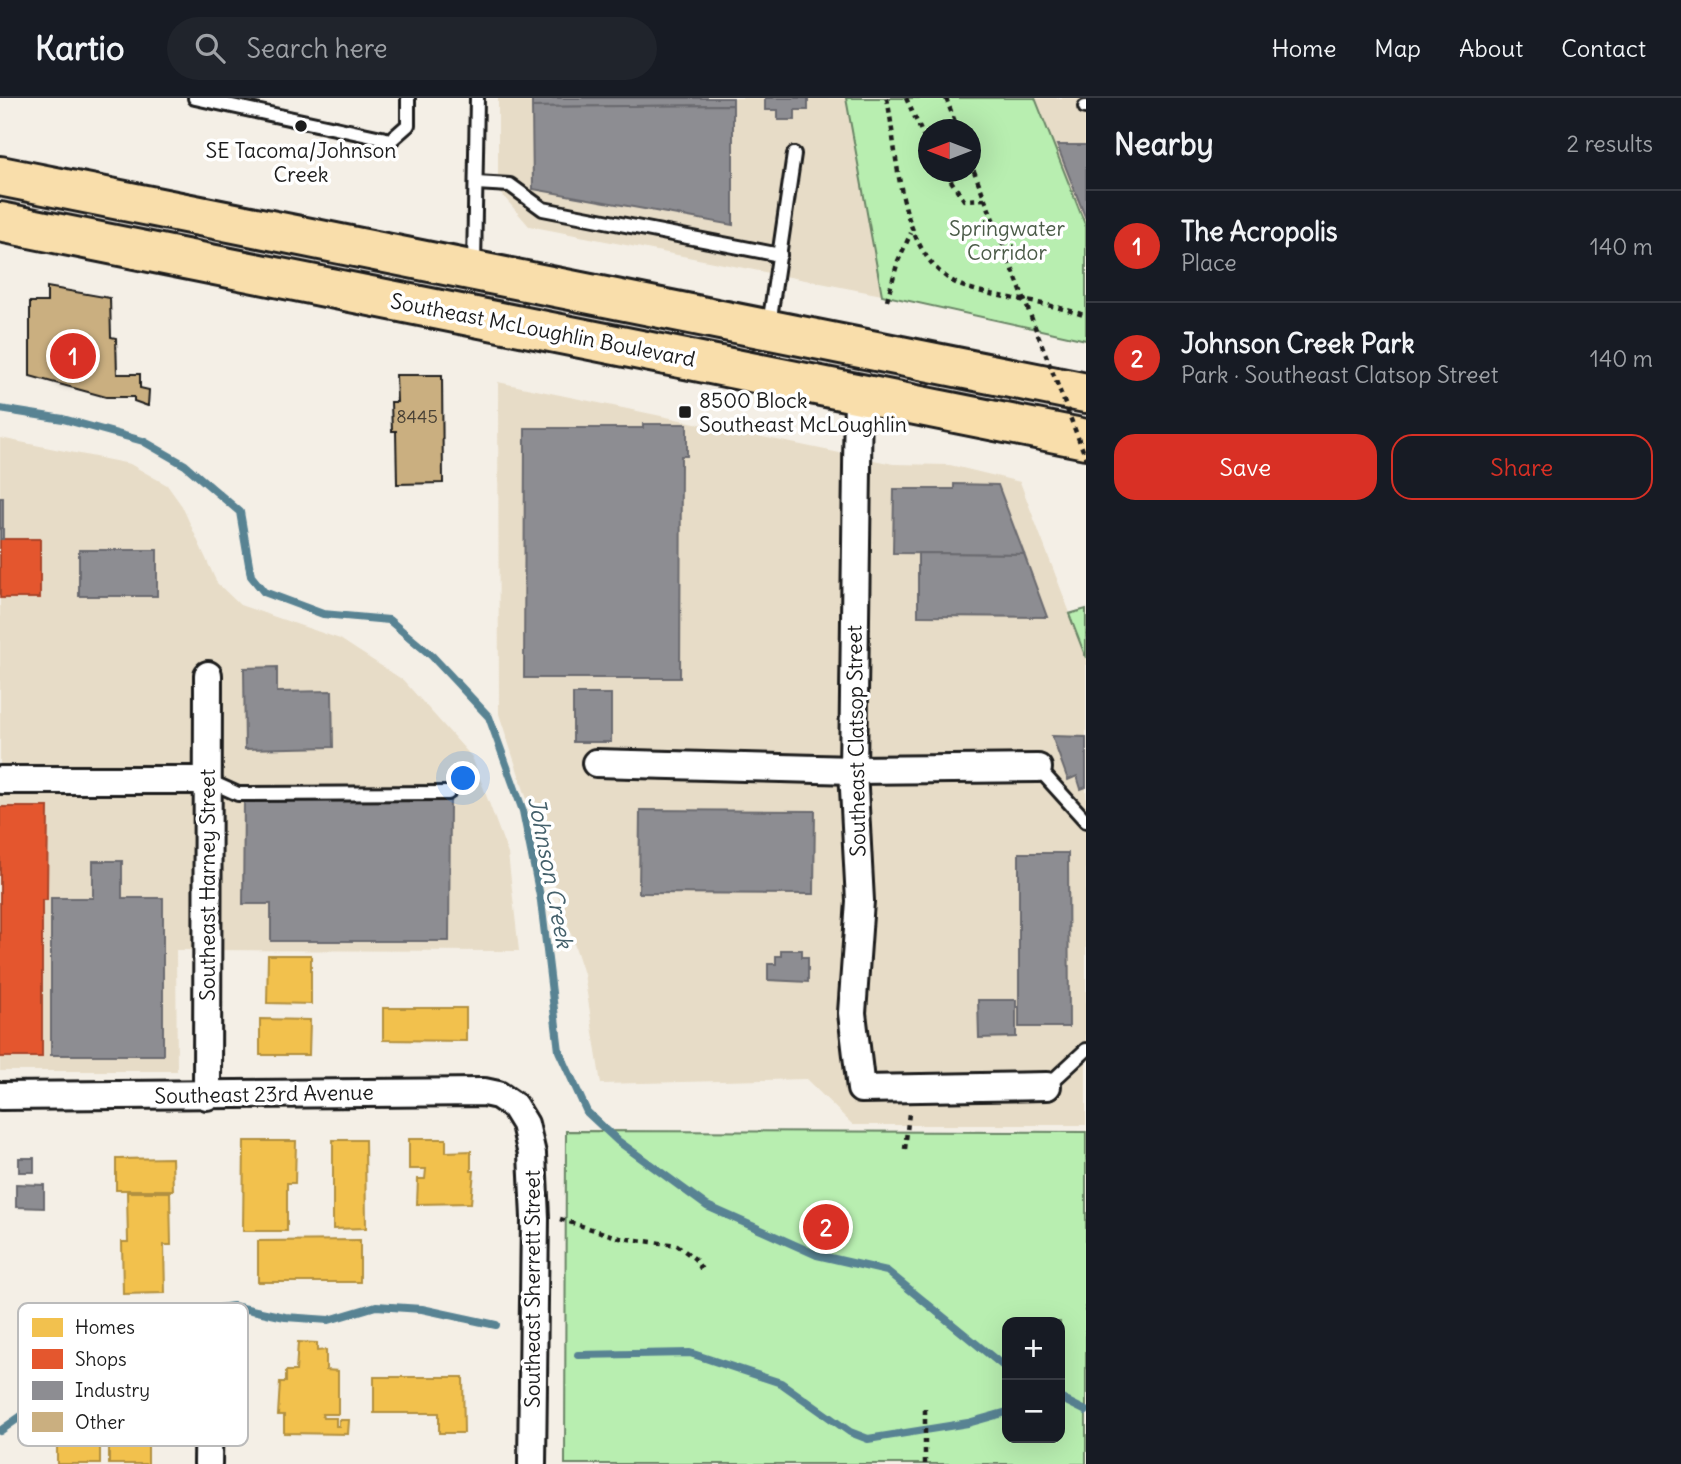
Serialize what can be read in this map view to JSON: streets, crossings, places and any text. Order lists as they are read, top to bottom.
{
  "streets": {
    "highway": ["Southeast McLoughlin Boulevard"],
    "street": [
      "Southeast Clatsop Street",
      "Southeast Harney Street",
      "Southeast 23rd Avenue",
      "Southeast Sherrett Street"
    ]
  },
  "crossings": [
    ["Southeast McLoughlin Boulevard", "Southeast Clatsop Street"],
    ["Southeast Harney Street", "Southeast 23rd Avenue"],
    ["Southeast 23rd Avenue", "Southeast Sherrett Street"]
  ],
  "water": ["Johnson Creek"],
  "parks": ["Springwater Corridor"],
  "places": {
    "other": ["SE Tacoma/Johnson Creek"],
    "transit": ["8500 Block Southeast McLoughlin"]
  },
  "house_numbers": ["8445"],
  "legend": [
    "Homes",
    "Shops",
    "Industry",
    "Other"
  ],
  "north": "left",
  "page": {
    "header": "Kartio",
    "search": "Search here",
    "nav": [
      "Home",
      "Map",
      "About",
      "Contact"
    ],
    "heading": ["Nearby", "2 results"],
    "list": [
      {
        "mark": "1",
        "name": "The Acropolis",
        "note": "Place",
        "value": "140 m"
      },
      {
        "mark": "2",
        "name": "Johnson Creek Park",
        "note": "Park · Southeast Clatsop Street",
        "value": "140 m"
      }
    ],
    "pins": ["1", "2"],
    "buttons": ["Save", "Share"],
    "map_buttons": ["+", "−"]
  }
}
